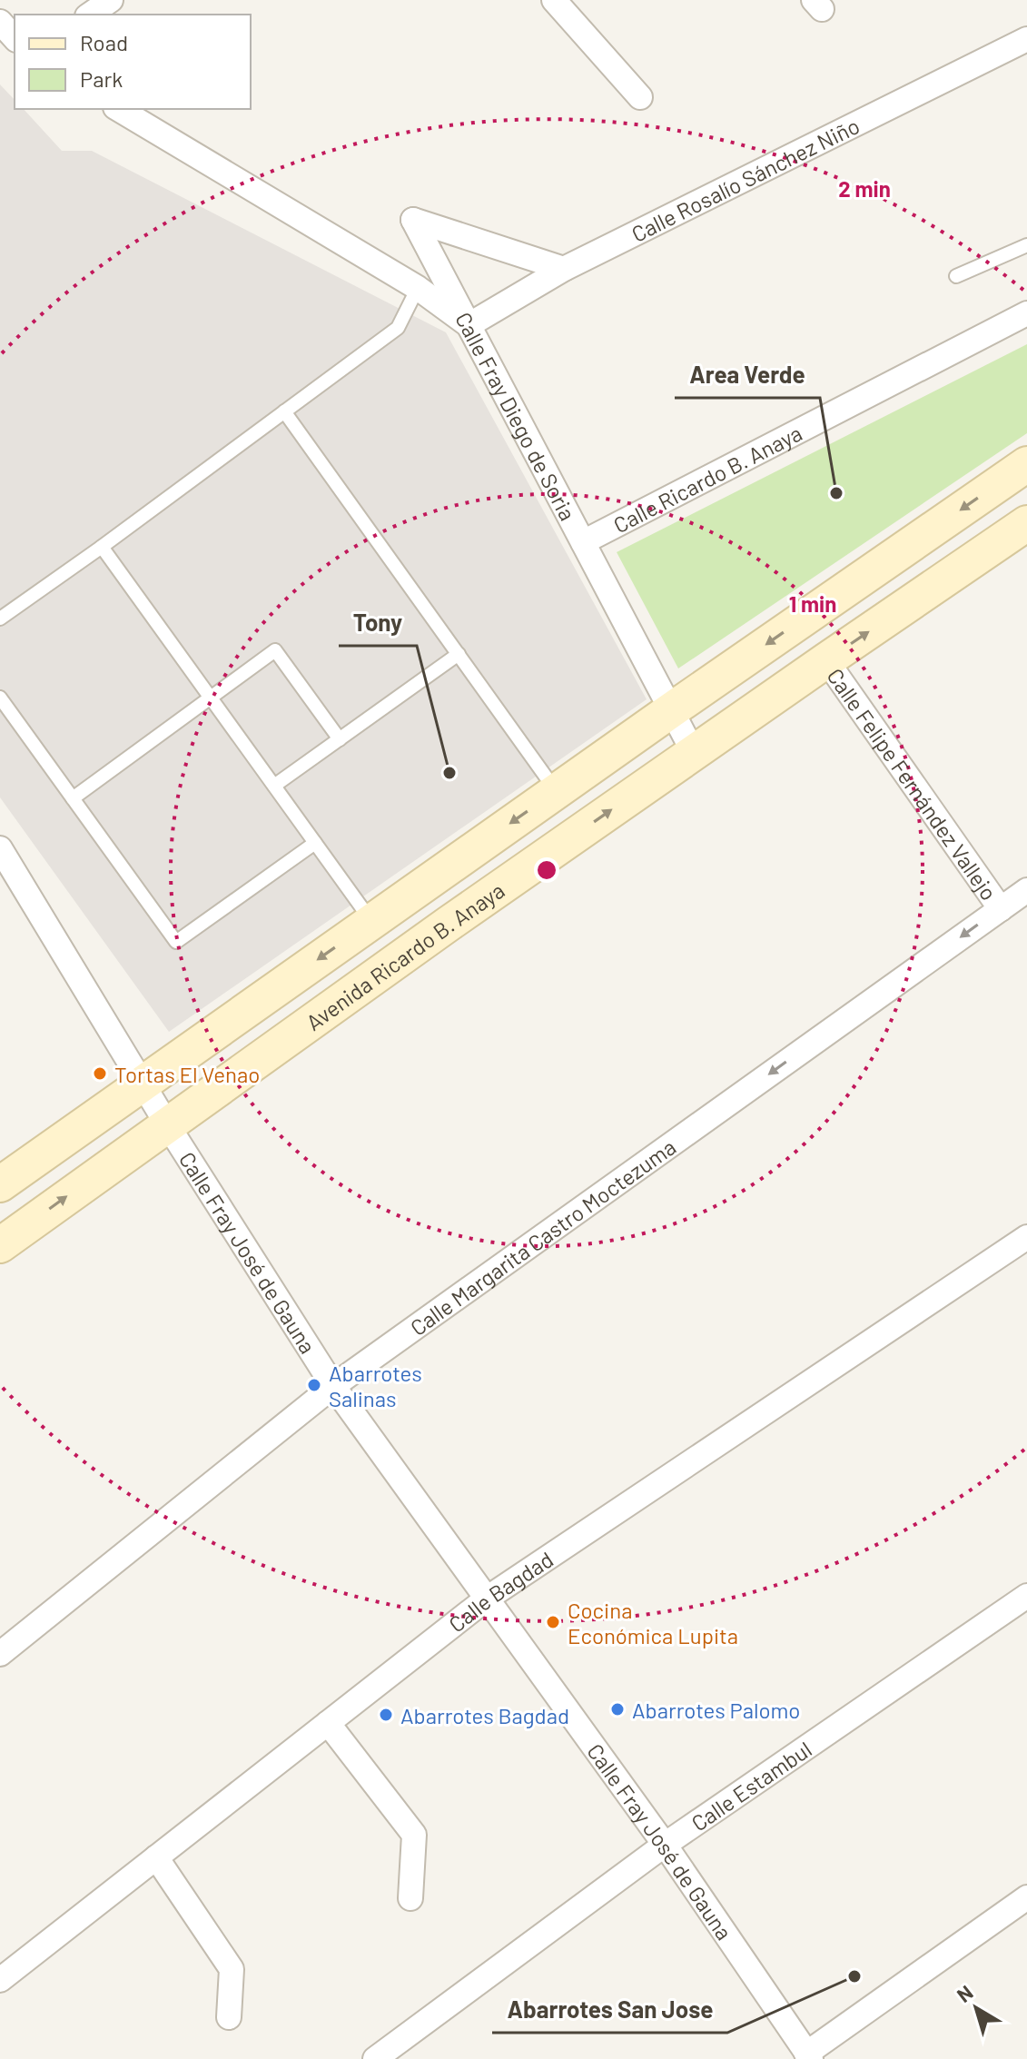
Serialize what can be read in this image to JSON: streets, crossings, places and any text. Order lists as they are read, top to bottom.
{
  "streets": {
    "main road": ["Avenida Ricardo B. Anaya"],
    "street": [
      "Calle Rosalío Sánchez Niño",
      "Calle Fray Diego de Soria",
      "Calle Ricardo B. Anaya",
      "Calle Felipe Fernández Vallejo",
      "Calle Margarita Castro Moctezuma",
      "Calle Fray José de Gauna",
      "Calle Bagdad",
      "Calle Estambul"
    ]
  },
  "crossings": [
    ["Calle Rosalío Sánchez Niño", "Calle Fray Diego de Soria"],
    ["Calle Fray Diego de Soria", "Calle Ricardo B. Anaya"],
    ["Calle Fray Diego de Soria", "Avenida Ricardo B. Anaya"],
    ["Calle Felipe Fernández Vallejo", "Avenida Ricardo B. Anaya"],
    ["Calle Felipe Fernández Vallejo", "Calle Margarita Castro Moctezuma"],
    ["Avenida Ricardo B. Anaya", "Calle Fray José de Gauna"],
    ["Calle Margarita Castro Moctezuma", "Calle Fray José de Gauna"],
    ["Calle Fray José de Gauna", "Calle Bagdad"],
    ["Calle Fray José de Gauna", "Calle Estambul"]
  ],
  "one_way": ["Calle Margarita Castro Moctezuma"],
  "places": [
    "Area Verde",
    "Tony",
    "Tortas El Venao",
    "Abarrotes Salinas",
    "Cocina Económica Lupita",
    "Abarrotes Palomo",
    "Abarrotes Bagdad",
    "Abarrotes San Jose"
  ],
  "legend": ["Road", "Park"],
  "north": "top left",
  "rings": ["2 min", "1 min"]
}
